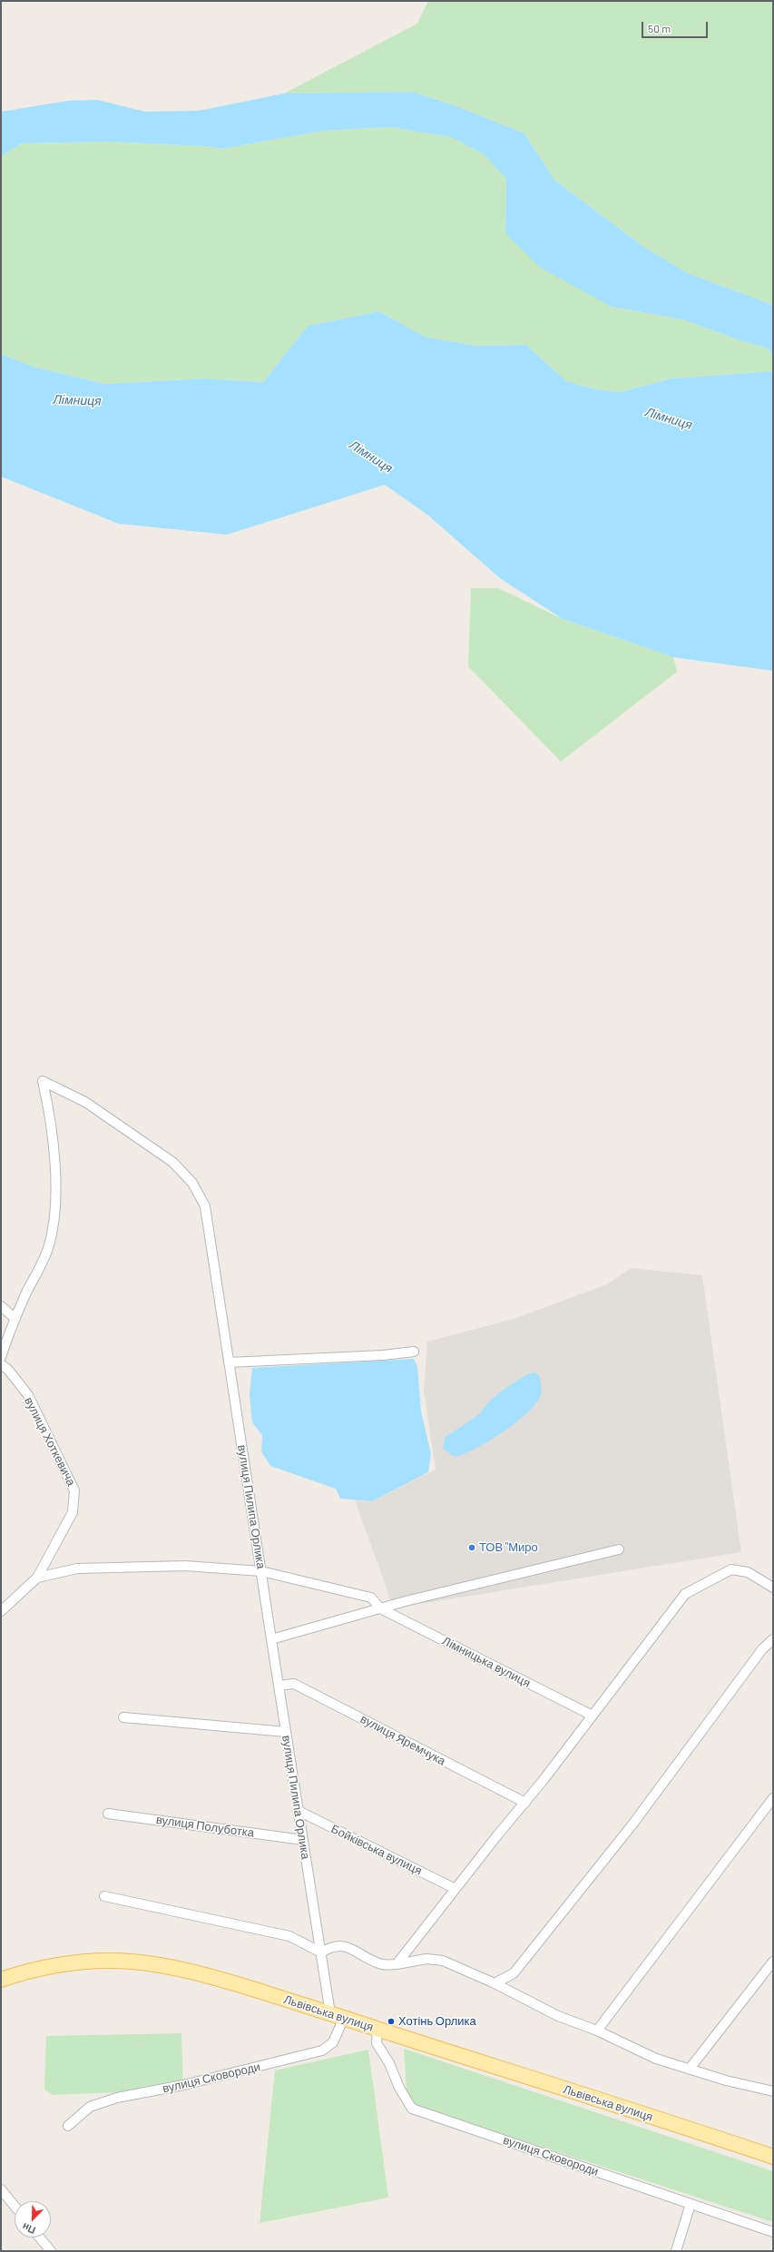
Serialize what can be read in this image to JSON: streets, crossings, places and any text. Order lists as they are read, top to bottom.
{
  "streets": {
    "main road": ["Львівська вулиця"],
    "street": [
      "вулиця Хоткевича",
      "вулиця Пилипа Орлика",
      "Лімницька вулиця",
      "вулиця Яремчука",
      "вулиця Полуботка",
      "Бойківська вулиця",
      "вулиця Сковороди"
    ]
  },
  "crossings": [
    ["вулиця Хоткевича", "Лімницька вулиця"],
    ["вулиця Пилипа Орлика", "Лімницька вулиця"],
    ["вулиця Пилипа Орлика", "вулиця Яремчука"],
    ["вулиця Пилипа Орлика", "вулиця Полуботка"],
    ["вулиця Пилипа Орлика", "Бойківська вулиця"],
    ["вулиця Пилипа Орлика", "Львівська вулиця"],
    ["вулиця Пилипа Орлика", "вулиця Сковороди"],
    ["Львівська вулиця", "вулиця Сковороди"]
  ],
  "water": ["Лімниця"],
  "places": ["ТОВ \"Миро", "Хотінь Орлика"],
  "scale_bar": "50 m",
  "north": "bottom left"
}
